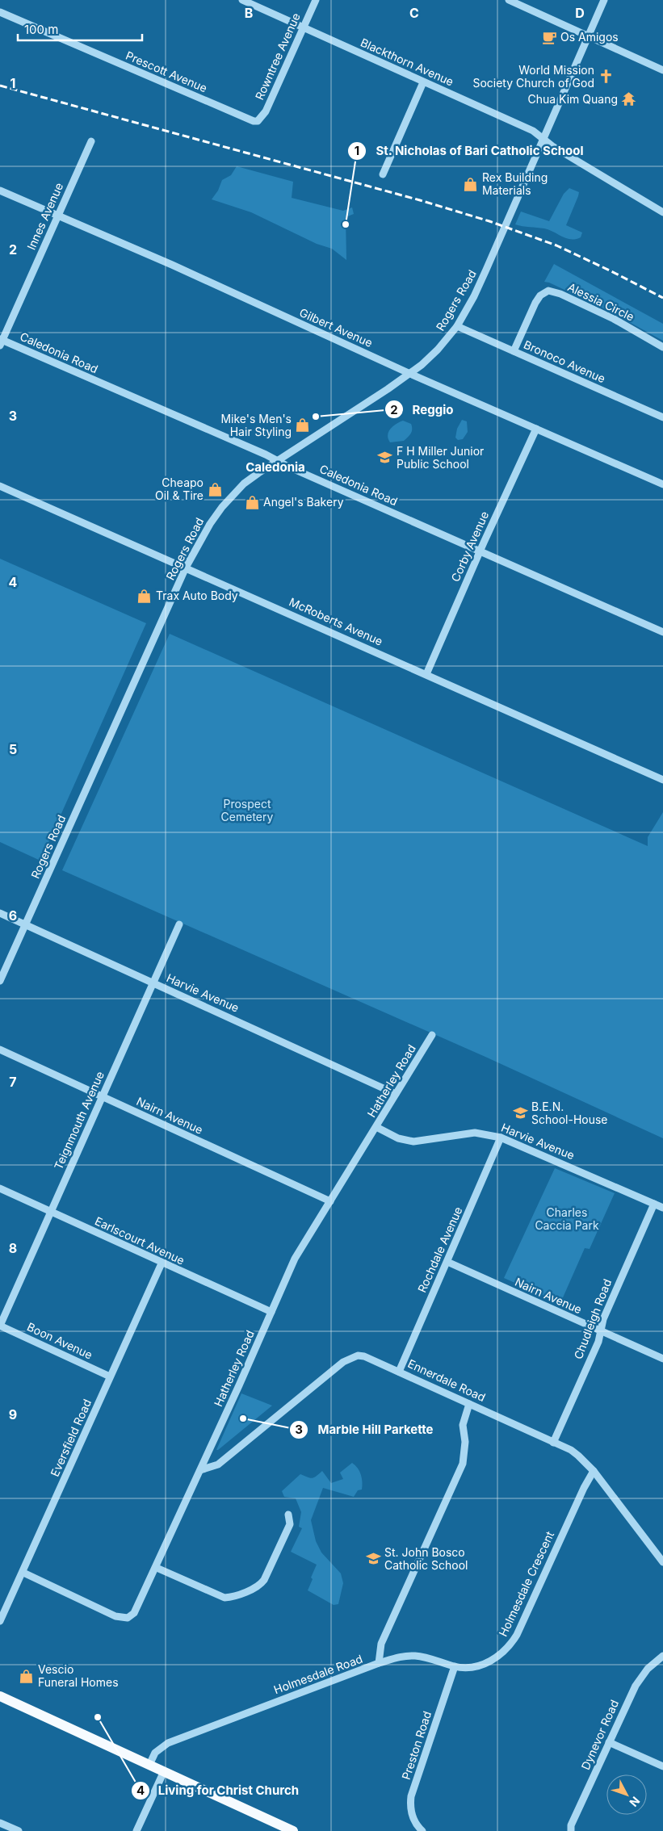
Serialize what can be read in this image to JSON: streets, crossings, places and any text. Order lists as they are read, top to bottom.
{
  "streets": {
    "street": [
      "Rowntree Avenue",
      "Blackthorn Avenue",
      "Prescott Avenue",
      "Innes Avenue",
      "Rogers Road",
      "Alessia Circle",
      "Gilbert Avenue",
      "Caledonia Road",
      "Bronoco Avenue",
      "Corby Avenue",
      "McRoberts Avenue",
      "Harvie Avenue",
      "Hatherley Road",
      "Nairn Avenue",
      "Teignmouth Avenue",
      "Earlscourt Avenue",
      "Rochdale Avenue",
      "Chudleigh Road",
      "Boon Avenue",
      "Ennerdale Road",
      "Eversfield Road",
      "Holmesdale Crescent",
      "Holmesdale Road",
      "Dynevor Road",
      "Preston Road"
    ]
  },
  "crossings": [
    ["Rowntree Avenue", "Blackthorn Avenue"],
    ["Rowntree Avenue", "Prescott Avenue"],
    ["Blackthorn Avenue", "Rogers Road"],
    ["Innes Avenue", "Gilbert Avenue"],
    ["Innes Avenue", "Caledonia Road"],
    ["Rogers Road", "Gilbert Avenue"],
    ["Rogers Road", "Caledonia Road"],
    ["Rogers Road", "Bronoco Avenue"],
    ["Rogers Road", "McRoberts Avenue"],
    ["Rogers Road", "Harvie Avenue"],
    ["Alessia Circle", "Bronoco Avenue"],
    ["Gilbert Avenue", "Corby Avenue"],
    ["Caledonia Road", "Corby Avenue"],
    ["Corby Avenue", "McRoberts Avenue"],
    ["Harvie Avenue", "Hatherley Road"],
    ["Harvie Avenue", "Teignmouth Avenue"],
    ["Harvie Avenue", "Rochdale Avenue"],
    ["Harvie Avenue", "Chudleigh Road"],
    ["Hatherley Road", "Nairn Avenue"],
    ["Hatherley Road", "Earlscourt Avenue"],
    ["Hatherley Road", "Ennerdale Road"],
    ["Hatherley Road", "Eversfield Road"],
    ["Nairn Avenue", "Teignmouth Avenue"],
    ["Nairn Avenue", "Rochdale Avenue"],
    ["Nairn Avenue", "Chudleigh Road"],
    ["Teignmouth Avenue", "Earlscourt Avenue"],
    ["Teignmouth Avenue", "Boon Avenue"],
    ["Earlscourt Avenue", "Eversfield Road"],
    ["Rochdale Avenue", "Ennerdale Road"],
    ["Chudleigh Road", "Ennerdale Road"],
    ["Boon Avenue", "Eversfield Road"],
    ["Ennerdale Road", "Holmesdale Crescent"],
    ["Ennerdale Road", "Holmesdale Road"],
    ["Holmesdale Crescent", "Holmesdale Road"],
    ["Holmesdale Crescent", "Preston Road"]
  ],
  "districts": ["Caledonia"],
  "parks": ["Prospect Cemetery", "Charles Caccia Park"],
  "places": {
    "cafe": ["Os Amigos"],
    "church": ["World Mission Society Church of God"],
    "temple": ["Chua Kim Quang"],
    "shop": [
      "Rex Building Materials",
      "Mike's Men's Hair Styling",
      "Cheapo Oil & Tire",
      "Angel's Bakery",
      "Trax Auto Body",
      "Vescio Funeral Homes"
    ],
    "other": [
      "St. Nicholas of Bari Catholic School",
      "Reggio",
      "Marble Hill Parkette",
      "Living for Christ Church"
    ],
    "school or university": ["F H Miller Junior Public School", "B.E.N. School-House", "St. John Bosco Catholic School"]
  },
  "scale_bar": "100 m",
  "north": "bottom right",
  "grid": {
    "columns": ["B", "C", "D"],
    "rows": [
      "1",
      "2",
      "3",
      "4",
      "5",
      "6",
      "7",
      "8",
      "9"
    ]
  }
}
